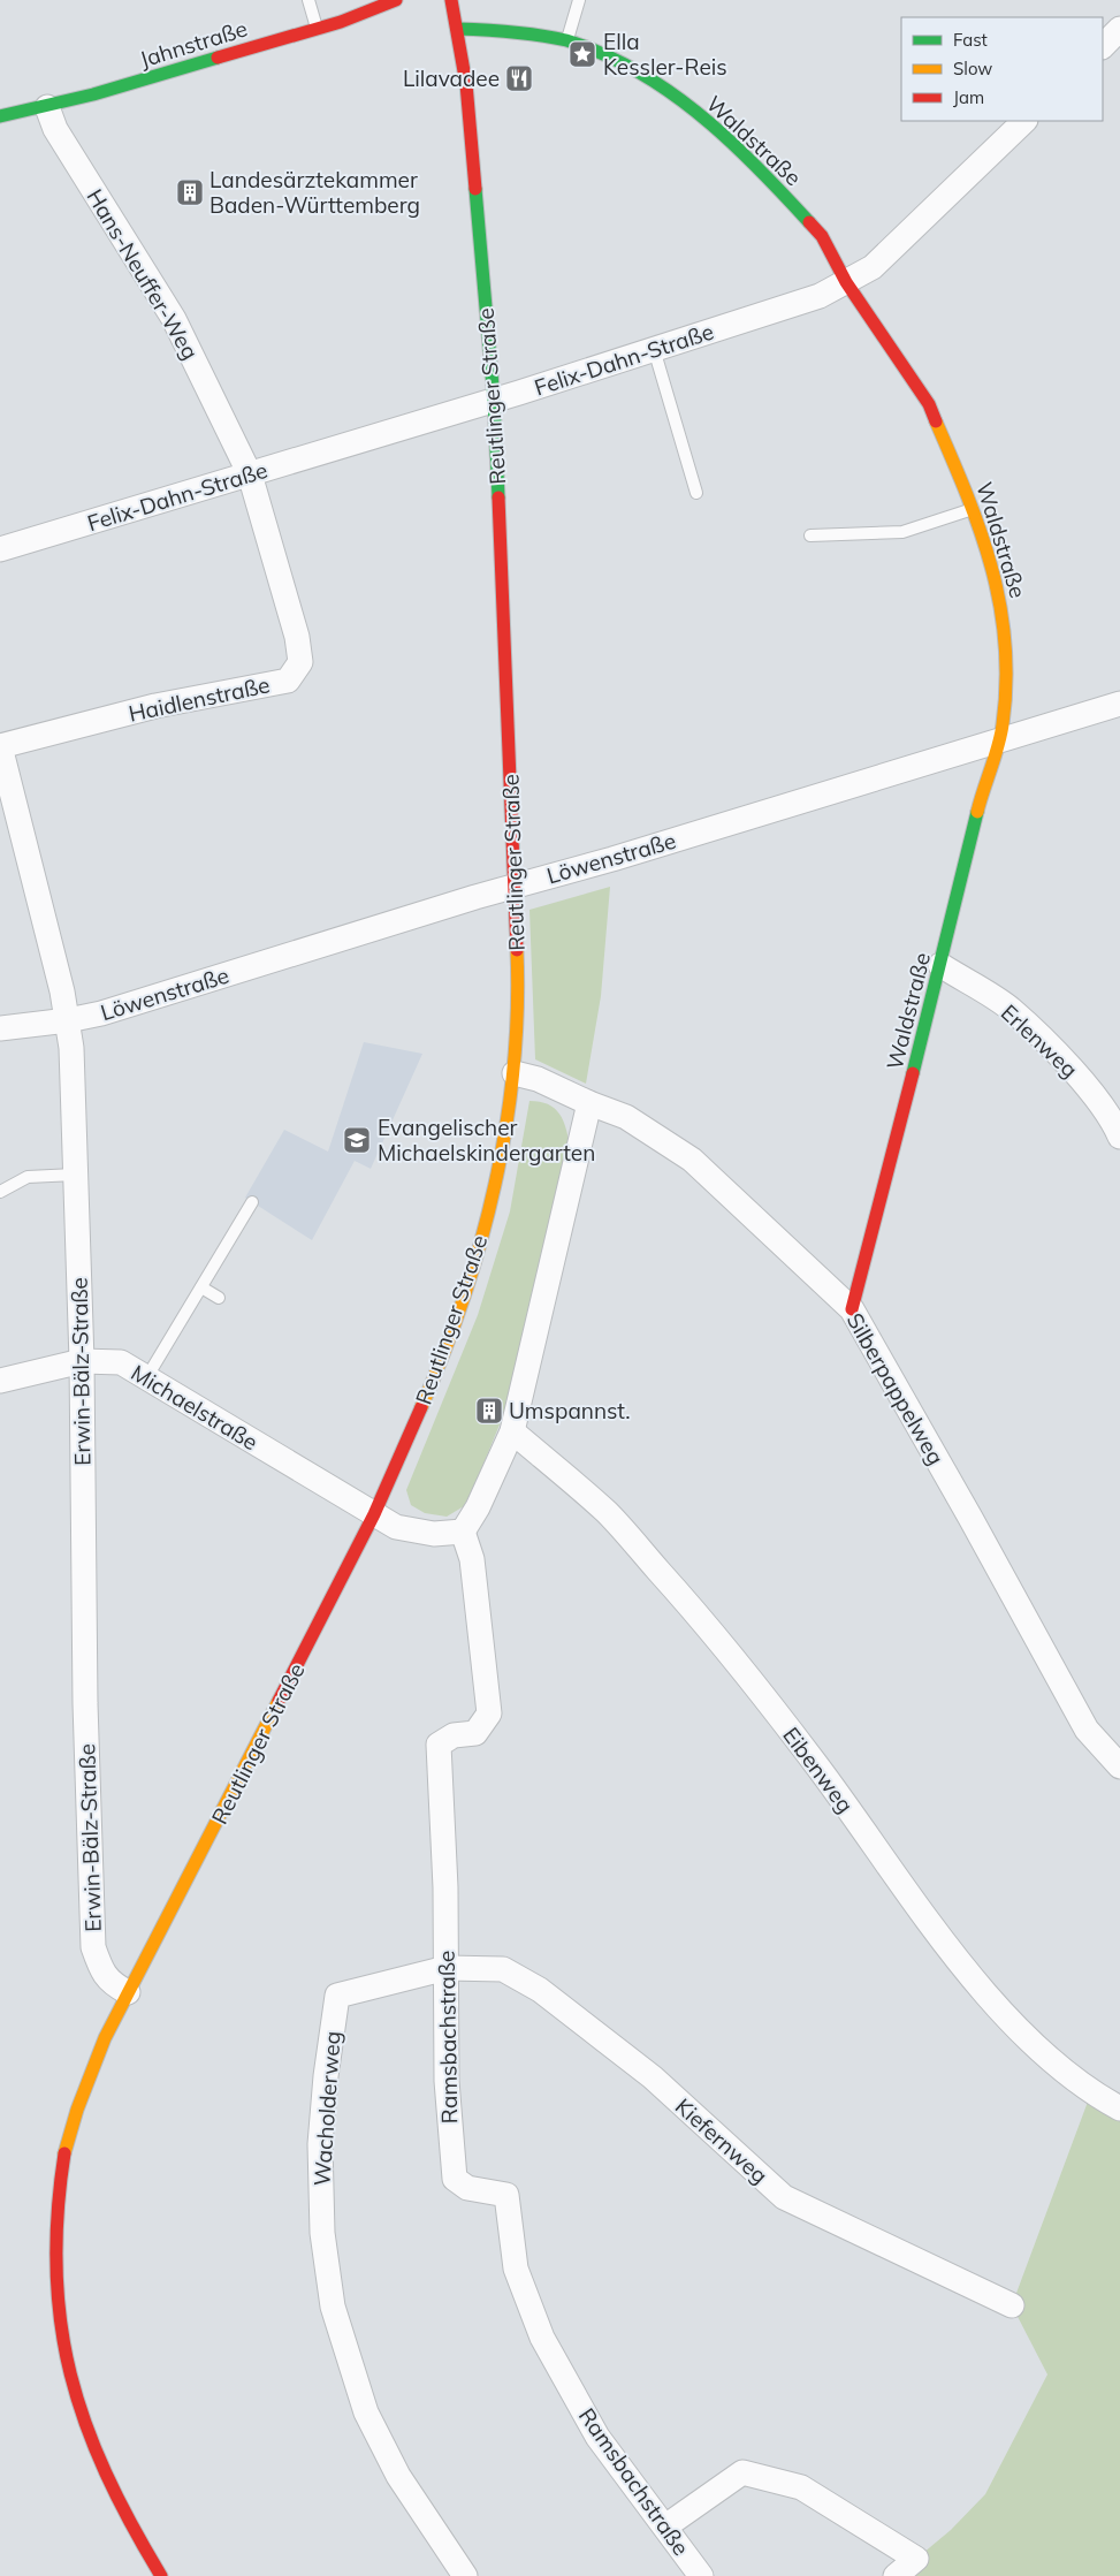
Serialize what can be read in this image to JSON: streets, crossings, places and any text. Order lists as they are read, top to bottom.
{
  "streets": {
    "street": [
      "Jahnstraße",
      "Waldstraße",
      "Hans-Neuffer-Weg",
      "Felix-Dahn-Straße",
      "Reutlinger Straße",
      "Haidlenstraße",
      "Löwenstraße",
      "Erlenweg",
      "Erwin-Bälz-Straße",
      "Silberpappelweg",
      "Michaelstraße",
      "Eibenweg",
      "Ramsbachstraße",
      "Wacholderweg",
      "Kiefernweg"
    ]
  },
  "crossings": [
    ["Jahnstraße", "Hans-Neuffer-Weg"],
    ["Waldstraße", "Felix-Dahn-Straße"],
    ["Waldstraße", "Reutlinger Straße"],
    ["Waldstraße", "Löwenstraße"],
    ["Waldstraße", "Erlenweg"],
    ["Waldstraße", "Silberpappelweg"],
    ["Hans-Neuffer-Weg", "Felix-Dahn-Straße"],
    ["Hans-Neuffer-Weg", "Haidlenstraße"],
    ["Felix-Dahn-Straße", "Reutlinger Straße"],
    ["Felix-Dahn-Straße", "Haidlenstraße"],
    ["Reutlinger Straße", "Löwenstraße"],
    ["Reutlinger Straße", "Erwin-Bälz-Straße"],
    ["Reutlinger Straße", "Silberpappelweg"],
    ["Reutlinger Straße", "Michaelstraße"],
    ["Haidlenstraße", "Erwin-Bälz-Straße"],
    ["Löwenstraße", "Erwin-Bälz-Straße"],
    ["Erwin-Bälz-Straße", "Michaelstraße"],
    ["Ramsbachstraße", "Wacholderweg"],
    ["Ramsbachstraße", "Kiefernweg"],
    ["Wacholderweg", "Kiefernweg"]
  ],
  "places": {
    "place": ["Ella Kessler-Reis"],
    "restaurant": ["Lilavadee"],
    "building": ["Landesärztekammer Baden-Württemberg", "Umspannst."],
    "school or university": ["Evangelischer Michaelskindergarten"]
  },
  "legend": ["Fast", "Slow", "Jam"]
}
